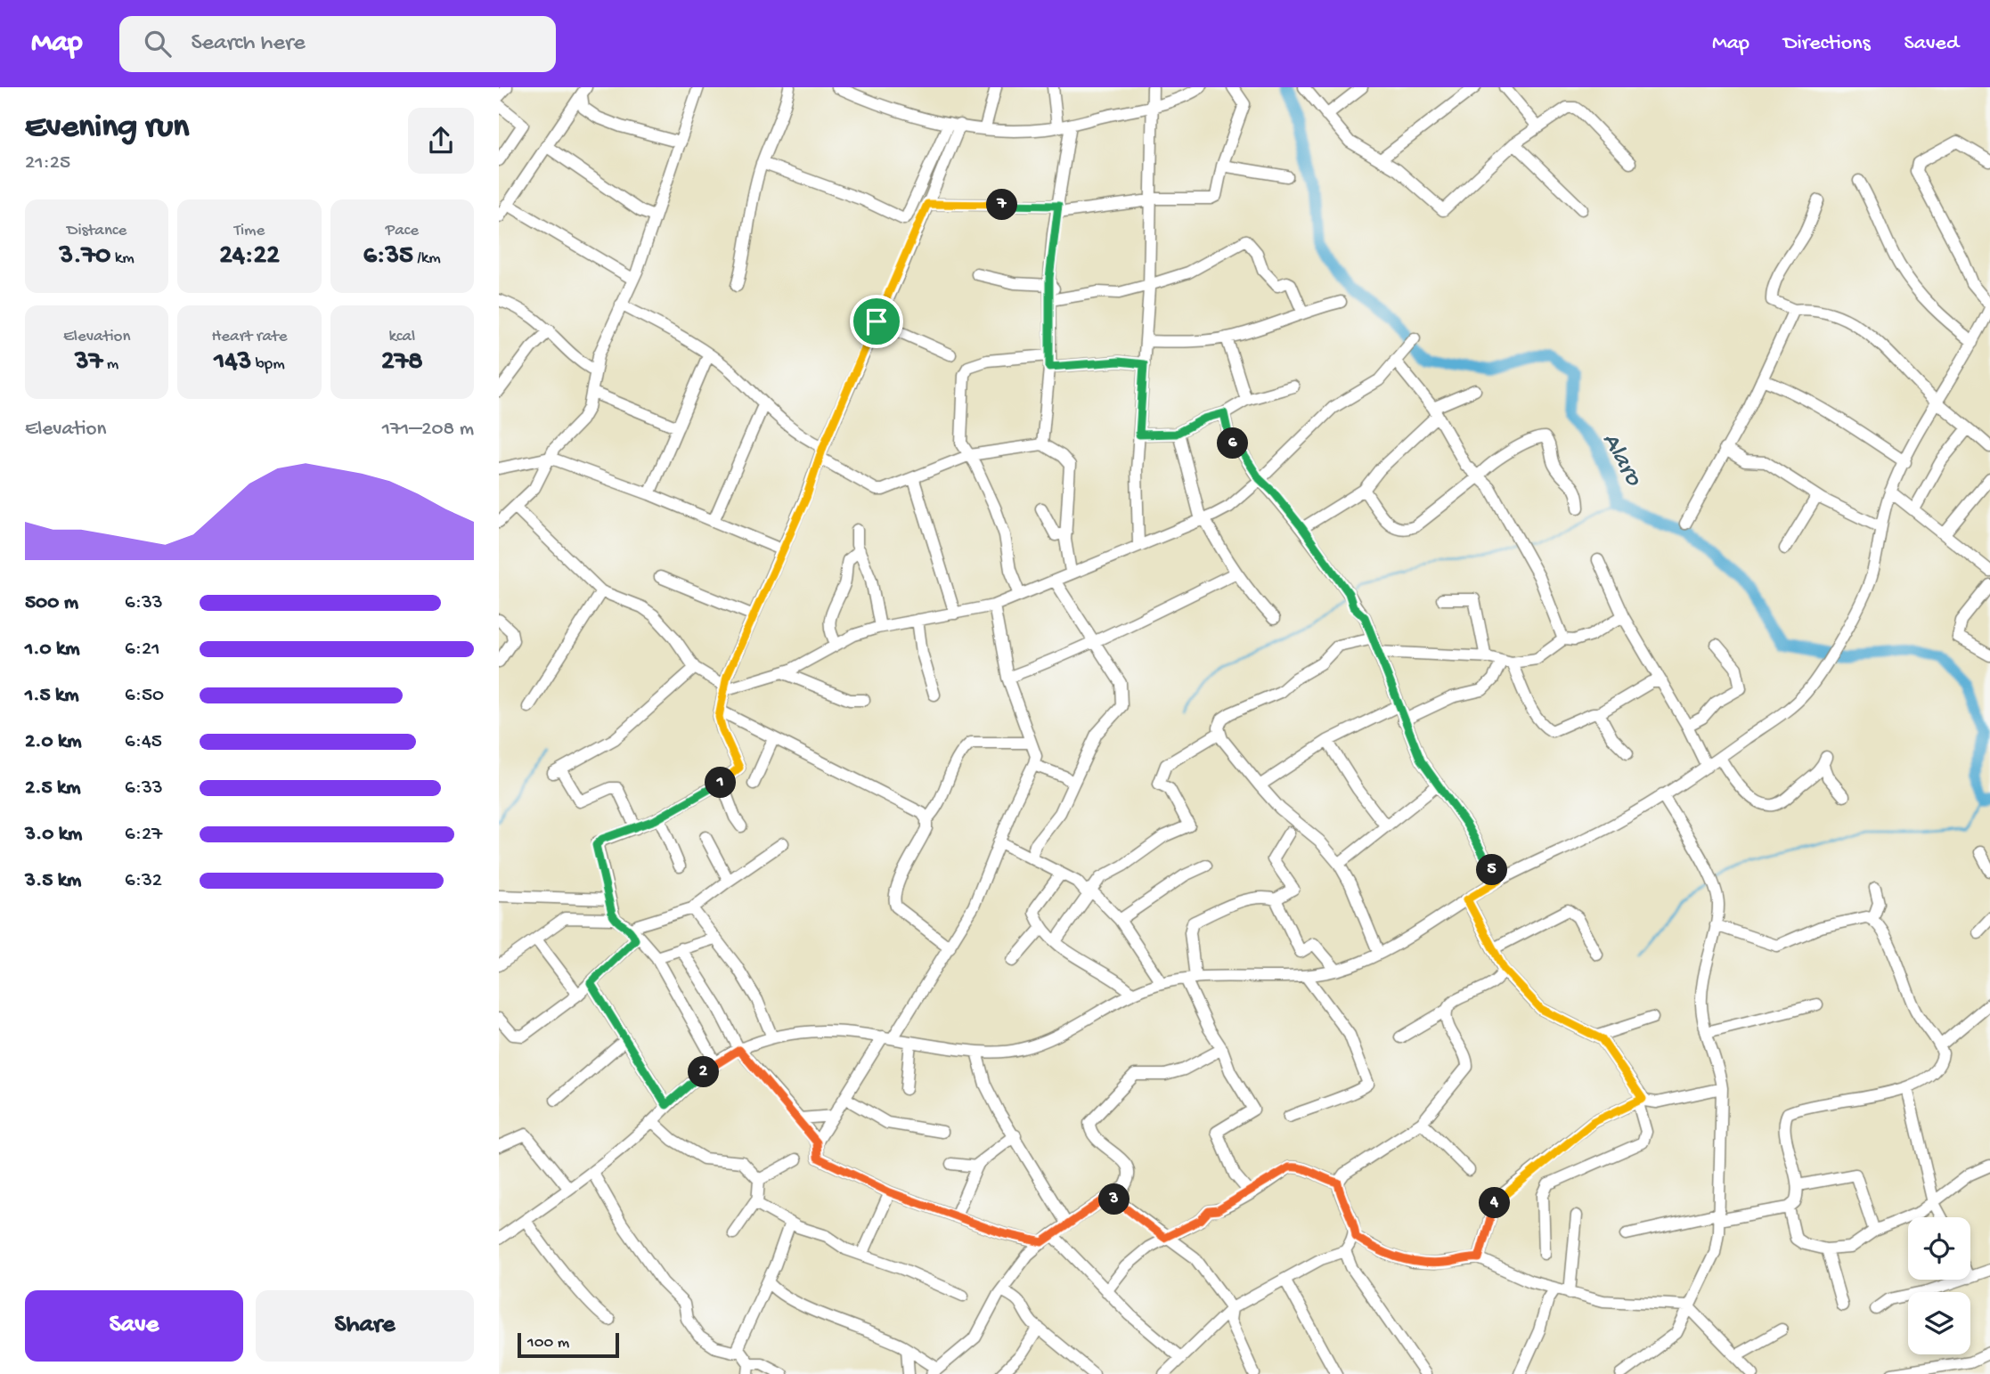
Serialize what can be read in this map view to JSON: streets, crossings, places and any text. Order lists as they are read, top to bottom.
{
  "water": ["Alaro"],
  "scale_bar": "100 m",
  "page": {
    "header": "Map",
    "search": "Search here",
    "nav": ["Map", "Directions", "Saved"],
    "heading": ["Evening run", "21:25"],
    "pins": [
      "7",
      "6",
      "1",
      "5",
      "2",
      "3",
      "4"
    ],
    "stats": [
      ["Distance", "3.70 km"],
      ["Time", "24:22"],
      ["Pace", "6:35 /km"],
      ["Elevation", "37 m"],
      ["Heart rate", "143 bpm"],
      ["kcal", "278"]
    ],
    "chart": ["Elevation", "171–208 m"],
    "list": [
      {
        "name": "500 m",
        "note": "6:33"
      },
      {
        "name": "1.0 km",
        "note": "6:21"
      },
      {
        "name": "1.5 km",
        "note": "6:50"
      },
      {
        "name": "2.0 km",
        "note": "6:45"
      },
      {
        "name": "2.5 km",
        "note": "6:33"
      },
      {
        "name": "3.0 km",
        "note": "6:27"
      },
      {
        "name": "3.5 km",
        "note": "6:32"
      }
    ],
    "buttons": ["Save", "Share"],
    "scale": "100 m"
  }
}
